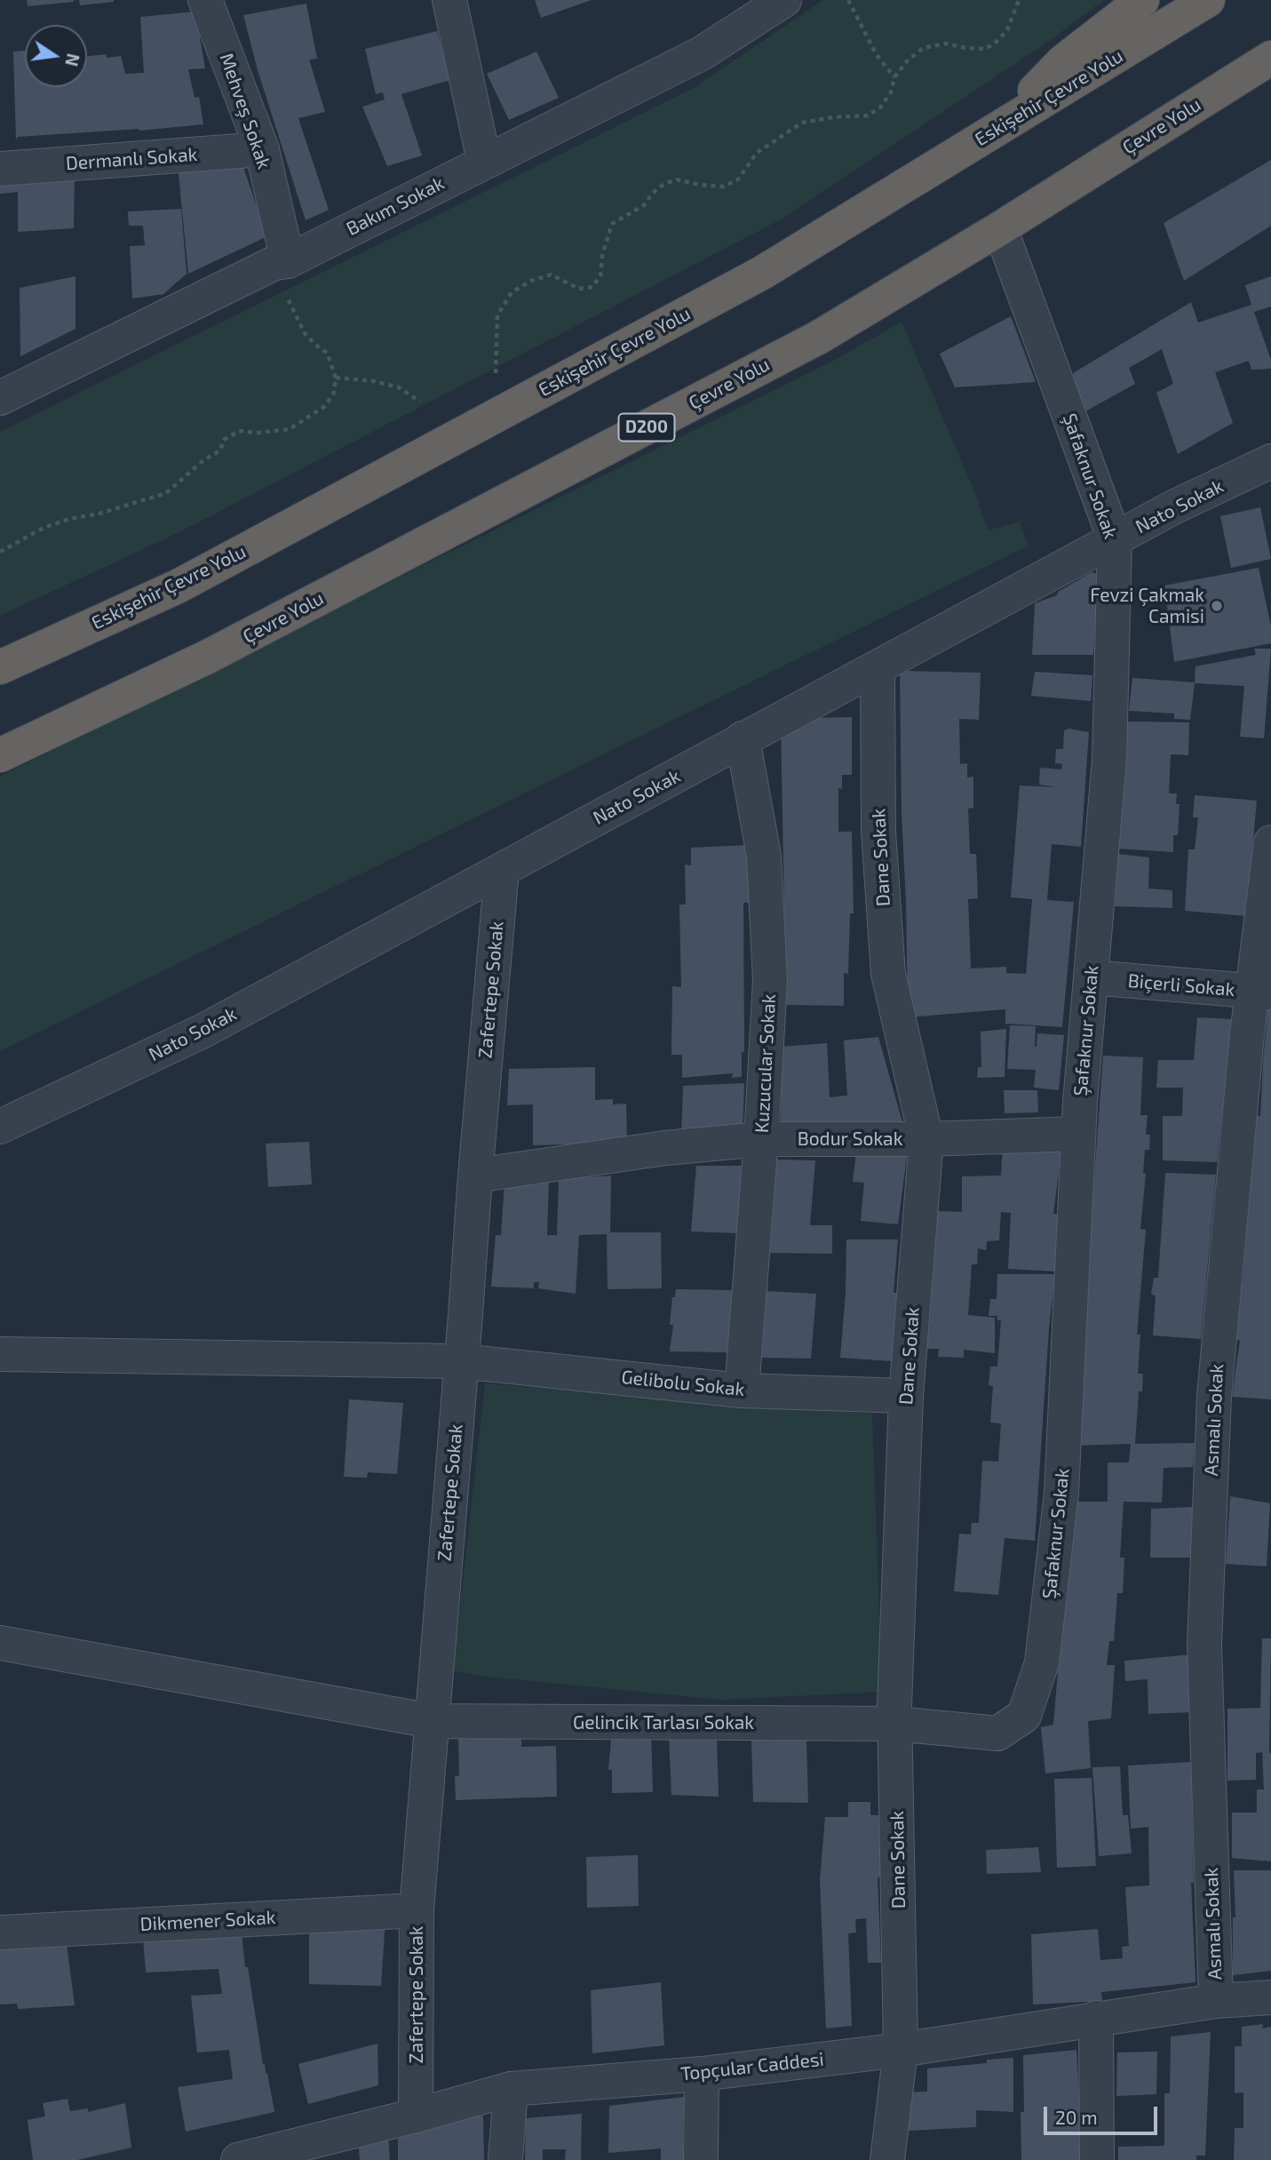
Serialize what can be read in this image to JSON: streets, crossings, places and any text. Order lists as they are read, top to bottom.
{
  "streets": {
    "highway": ["Eskişehir Çevre Yolu", "Çevre Yolu", "D200"],
    "street": [
      "Mehveş Sokak",
      "Dermanlı Sokak",
      "Bakım Sokak",
      "Şafaknur Sokak",
      "Nato Sokak",
      "Dane Sokak",
      "Biçerli Sokak",
      "Zafertepe Sokak",
      "Kuzucular Sokak",
      "Bodur Sokak",
      "Gelibolu Sokak",
      "Asmalı Sokak",
      "Gelincik Tarlası Sokak",
      "Dikmener Sokak",
      "Topçular Caddesi"
    ]
  },
  "crossings": [
    ["Mehveş Sokak", "Dermanlı Sokak"],
    ["Mehveş Sokak", "Bakım Sokak"],
    ["Çevre Yolu", "Şafaknur Sokak"],
    ["Şafaknur Sokak", "Nato Sokak"],
    ["Şafaknur Sokak", "Dane Sokak"],
    ["Şafaknur Sokak", "Biçerli Sokak"],
    ["Şafaknur Sokak", "Bodur Sokak"],
    ["Şafaknur Sokak", "Gelincik Tarlası Sokak"],
    ["Nato Sokak", "Dane Sokak"],
    ["Nato Sokak", "Zafertepe Sokak"],
    ["Nato Sokak", "Kuzucular Sokak"],
    ["Dane Sokak", "Bodur Sokak"],
    ["Dane Sokak", "Gelibolu Sokak"],
    ["Dane Sokak", "Gelincik Tarlası Sokak"],
    ["Dane Sokak", "Topçular Caddesi"],
    ["Biçerli Sokak", "Asmalı Sokak"],
    ["Zafertepe Sokak", "Bodur Sokak"],
    ["Zafertepe Sokak", "Gelibolu Sokak"],
    ["Zafertepe Sokak", "Gelincik Tarlası Sokak"],
    ["Zafertepe Sokak", "Dikmener Sokak"],
    ["Zafertepe Sokak", "Topçular Caddesi"],
    ["Kuzucular Sokak", "Bodur Sokak"],
    ["Kuzucular Sokak", "Gelibolu Sokak"],
    ["Asmalı Sokak", "Topçular Caddesi"]
  ],
  "places": ["Fevzi Çakmak Camisi"],
  "scale_bar": "20 m",
  "north": "right"
}
